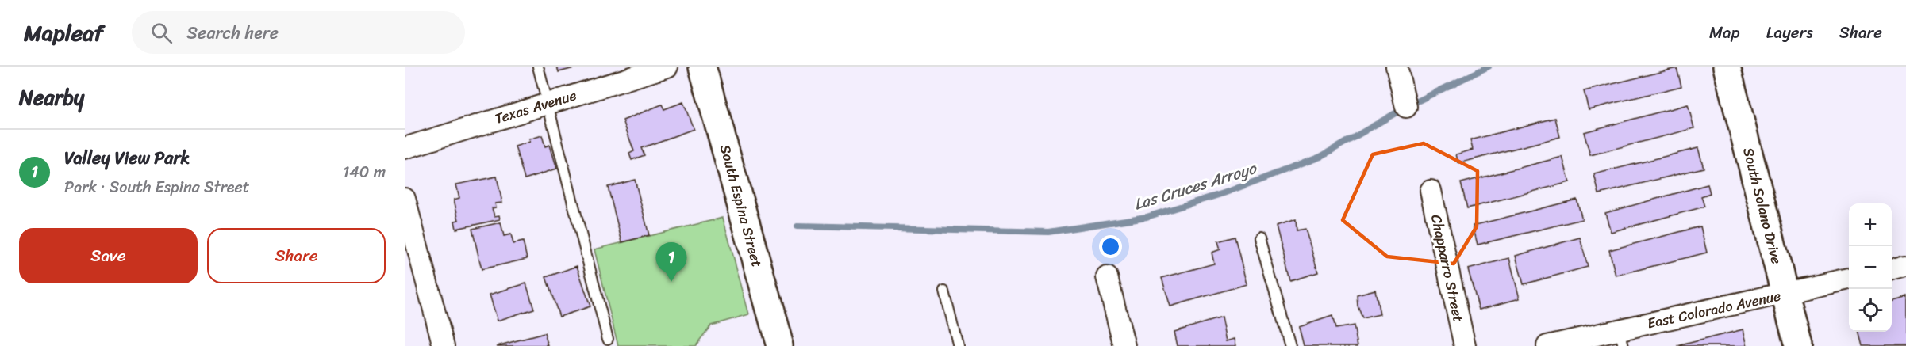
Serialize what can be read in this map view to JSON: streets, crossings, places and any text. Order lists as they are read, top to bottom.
{
  "streets": {
    "street": [
      "Texas Avenue",
      "South Espina Street",
      "South Solano Drive",
      "Chapparro Street",
      "East Colorado Avenue"
    ]
  },
  "crossings": [
    ["South Solano Drive", "East Colorado Avenue"]
  ],
  "water": ["Las Cruces Arroyo"],
  "page": {
    "header": "Mapleaf",
    "search": "Search here",
    "nav": ["Map", "Layers", "Share"],
    "heading": "Nearby",
    "list": [
      {
        "mark": "1",
        "name": "Valley View Park",
        "note": "Park · South Espina Street",
        "value": "140 m"
      }
    ],
    "map_buttons": ["+", "−"],
    "buttons": ["Save", "Share"],
    "pins": "1"
  }
}
